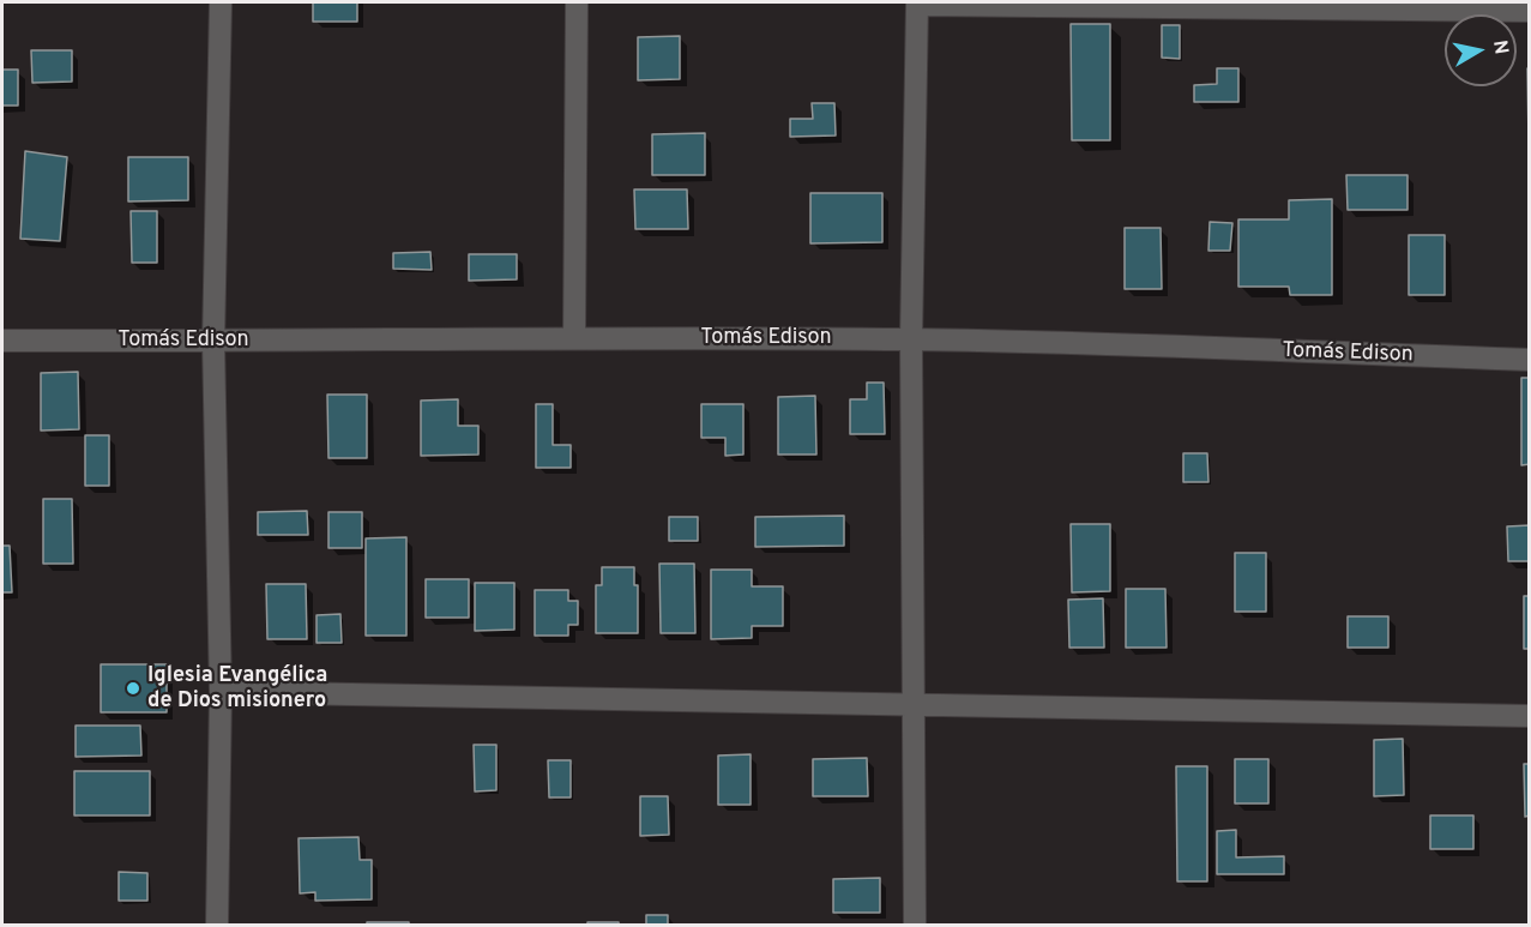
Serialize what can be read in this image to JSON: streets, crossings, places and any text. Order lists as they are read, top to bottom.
{
  "streets": {
    "street": ["Tomás Edison"]
  },
  "places": ["Iglesia Evangélica de Dios misionero"],
  "north": "right"
}
